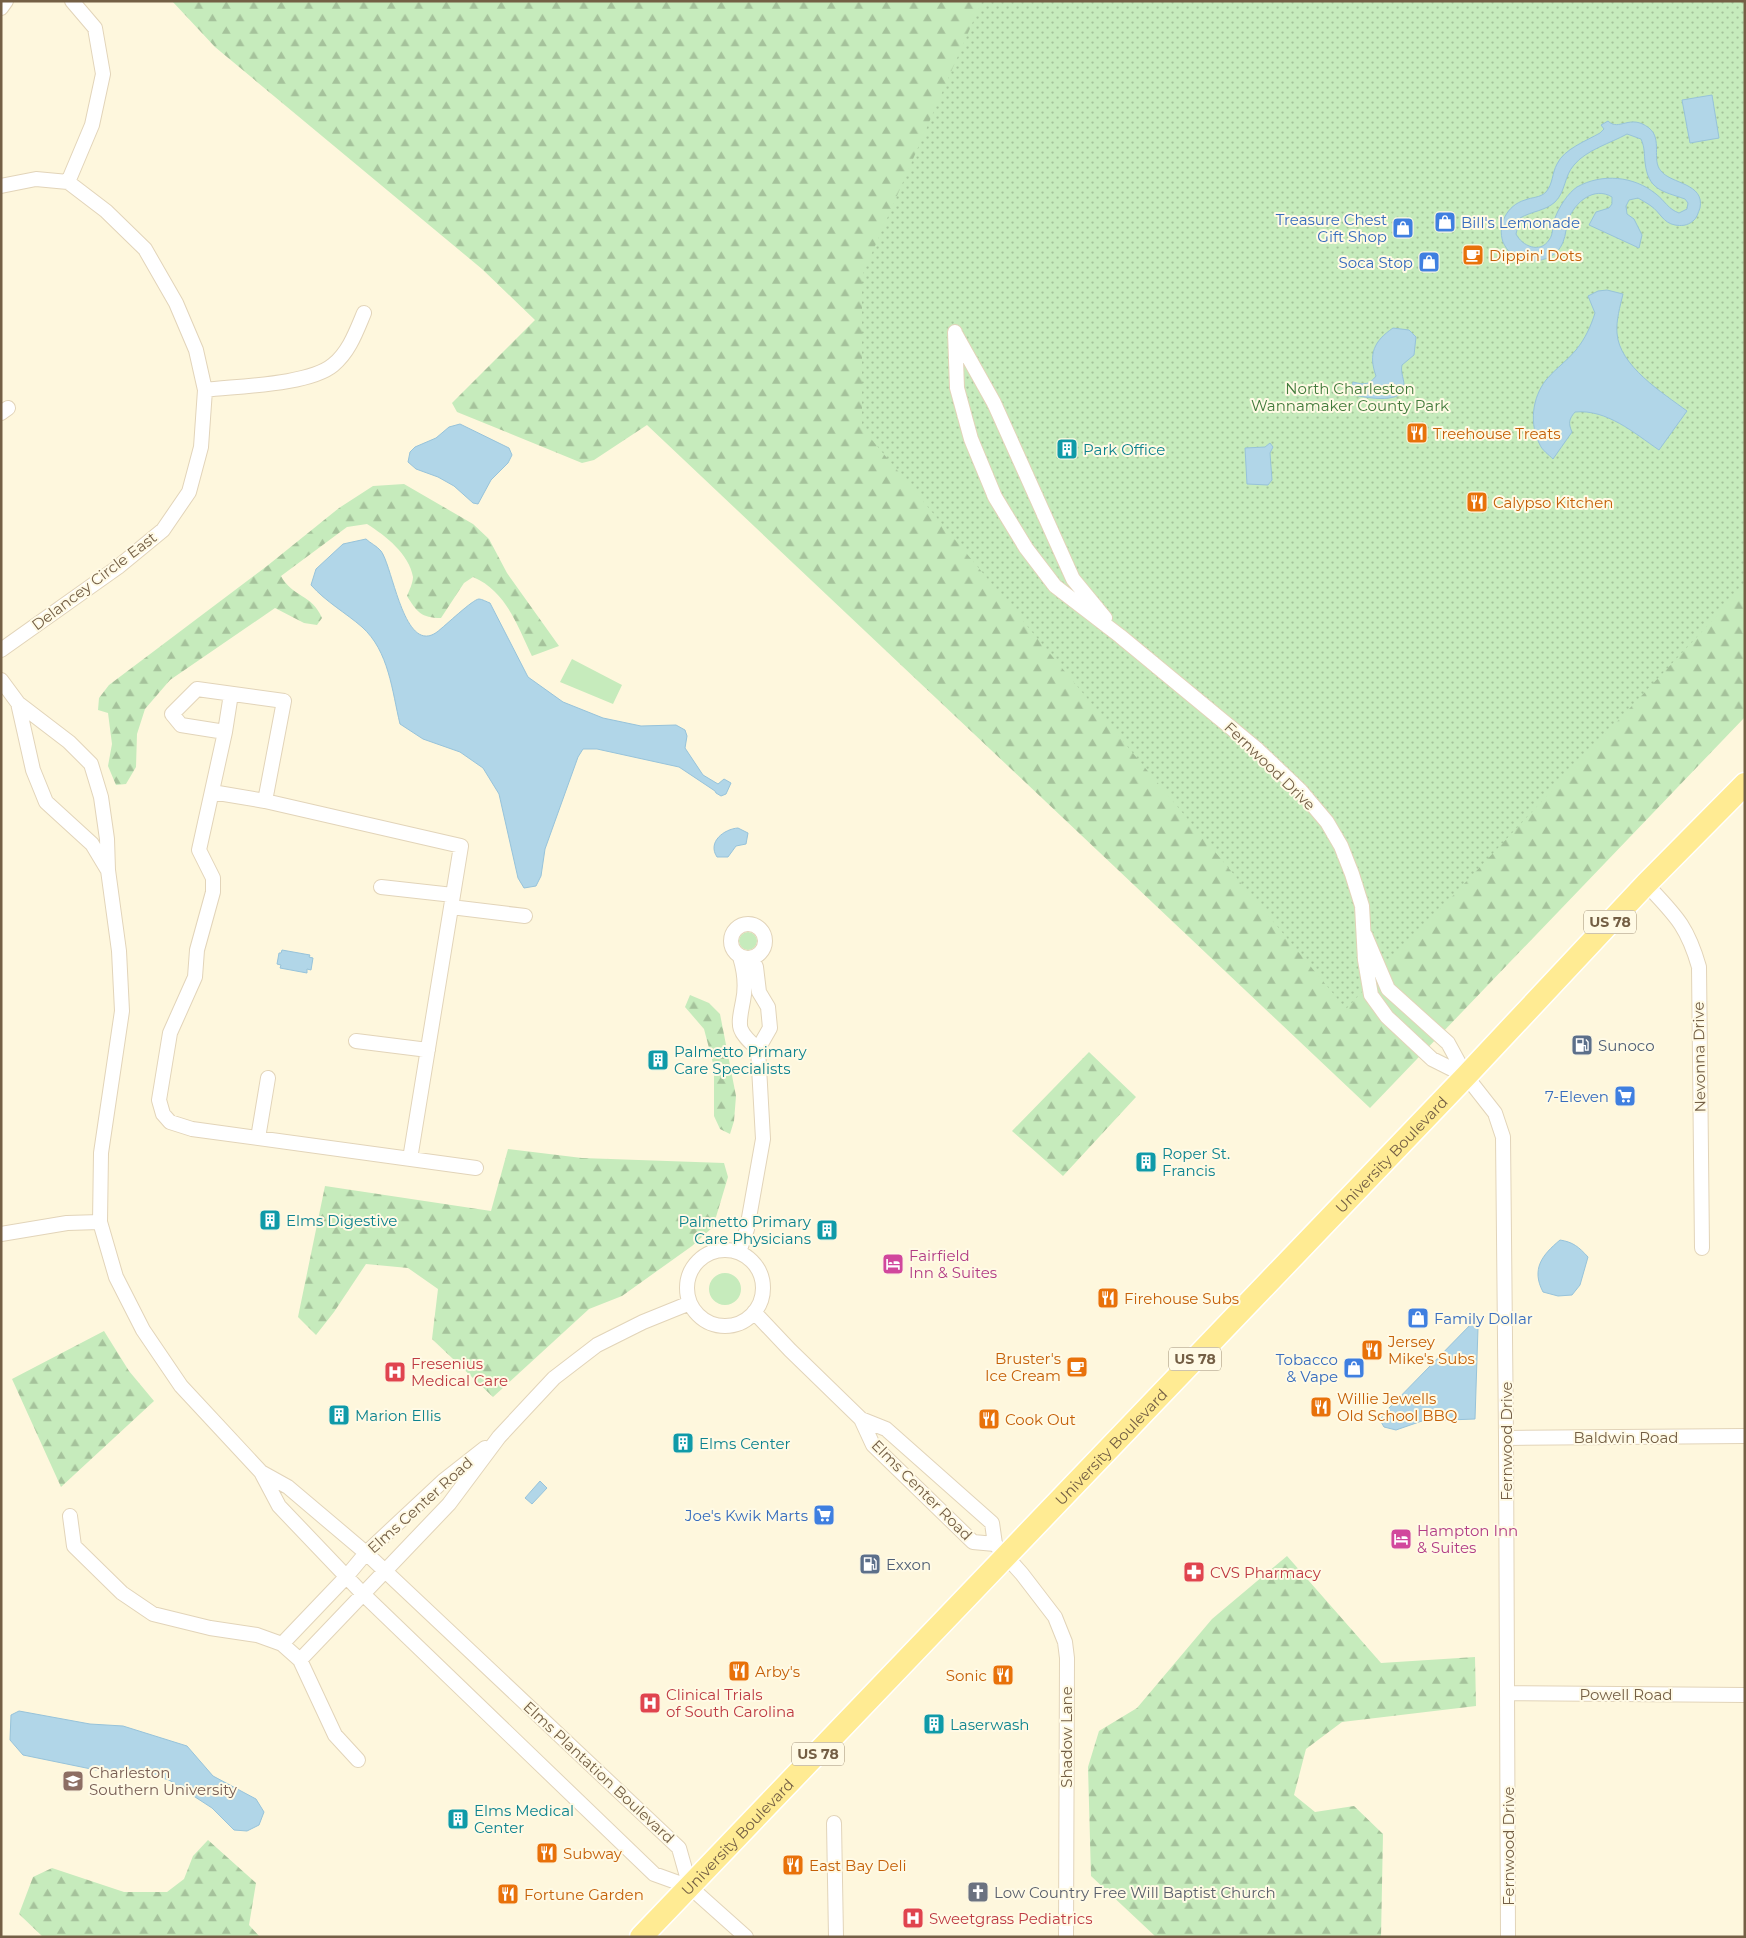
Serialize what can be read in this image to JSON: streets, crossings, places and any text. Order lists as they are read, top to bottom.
{
  "streets": {
    "main road": ["US 78", "University Boulevard"],
    "street": [
      "Delancey Circle East",
      "Fernwood Drive",
      "Nevonna Drive",
      "Baldwin Road",
      "Elms Center Road",
      "Powell Road",
      "Shadow Lane",
      "Elms Plantation Boulevard"
    ]
  },
  "crossings": [
    ["Fernwood Drive", "University Boulevard"],
    ["Fernwood Drive", "Baldwin Road"],
    ["Fernwood Drive", "Powell Road"],
    ["Nevonna Drive", "University Boulevard"],
    ["University Boulevard", "Elms Center Road"],
    ["University Boulevard", "Shadow Lane"],
    ["University Boulevard", "Elms Plantation Boulevard"],
    ["Elms Center Road", "Shadow Lane"],
    ["Elms Center Road", "Elms Plantation Boulevard"]
  ],
  "parks": ["North Charleston Wannamaker County Park"],
  "places": {
    "shop": [
      "Bill's Lemonade",
      "Treasure Chest Gift Shop",
      "Soca Stop",
      "Family Dollar",
      "Tobacco & Vape"
    ],
    "cafe": ["Dippin' Dots", "Bruster's Ice Cream"],
    "restaurant": [
      "Treehouse Treats",
      "Calypso Kitchen",
      "Firehouse Subs",
      "Jersey Mike's Subs",
      "Willie Jewells Old School BBQ",
      "Cook Out",
      "Arby's",
      "Sonic",
      "Subway",
      "East Bay Deli",
      "Fortune Garden"
    ],
    "building": [
      "Park Office",
      "Palmetto Primary Care Specialists",
      "Roper St. Francis",
      "Elms Digestive",
      "Palmetto Primary Care Physicians",
      "Marion Ellis",
      "Elms Center",
      "Laserwash",
      "Elms Medical Center"
    ],
    "fuel station": ["Sunoco", "Exxon"],
    "supermarket": ["7-Eleven", "Joe's Kwik Marts"],
    "hotel": ["Fairfield Inn & Suites", "Hampton Inn & Suites"],
    "hospital": ["Fresenius Medical Care", "Clinical Trials of South Carolina", "Sweetgrass Pediatrics"],
    "pharmacy": ["CVS Pharmacy"],
    "school or university": ["Charleston Southern University"],
    "church": ["Low Country Free Will Baptist Church"]
  }
}
